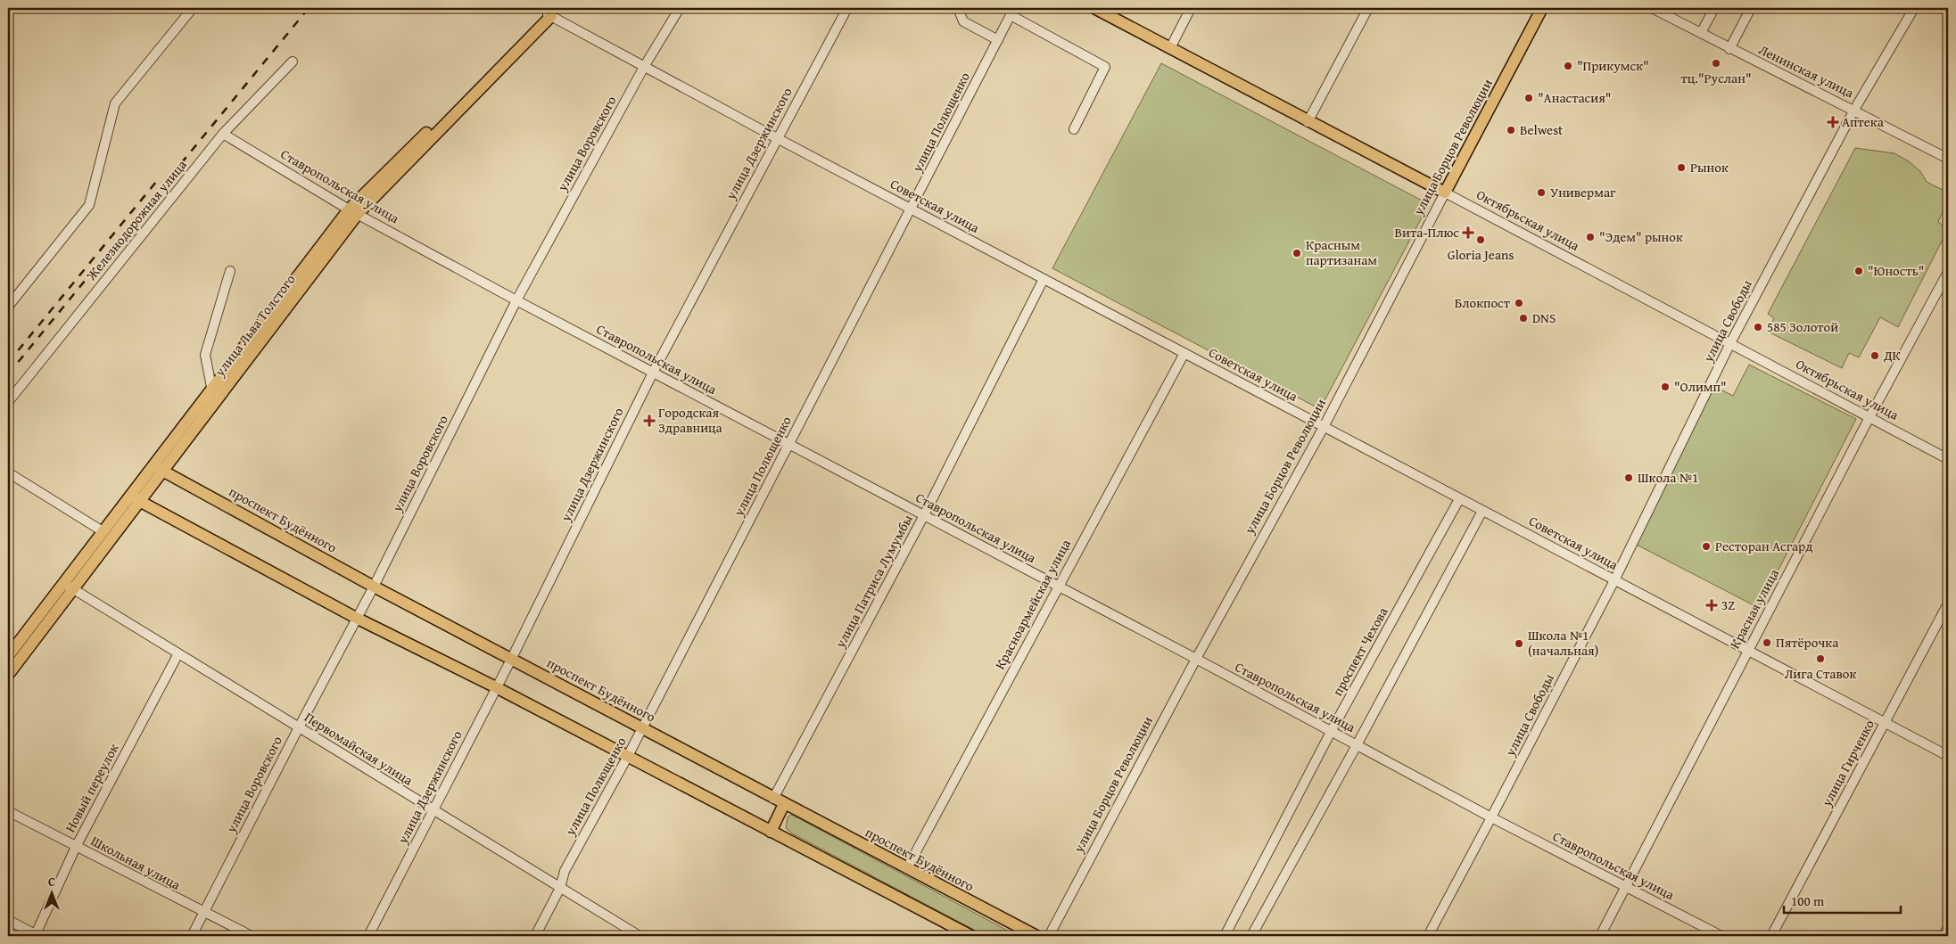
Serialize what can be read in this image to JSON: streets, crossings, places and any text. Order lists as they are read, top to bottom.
{
  "streets": {
    "main road": [
      "улица Борцов Революции",
      "Октябрьская улица",
      "улица Льва Толстого",
      "проспект Будённого"
    ],
    "street": [
      "Ленинская улица",
      "улица Полющенко",
      "улица Воровского",
      "улица Дзержинского",
      "Ставропольская улица",
      "Советская улица",
      "Железнодорожная улица",
      "улица Свободы",
      "улица Патриса Лумумбы",
      "Красноармейская улица",
      "Красная улица",
      "проспект Чехова",
      "Первомайская улица",
      "улица Гирченко",
      "Новый переулок",
      "Школьная улица"
    ]
  },
  "crossings": [
    ["Ленинская улица", "улица Свободы"],
    ["улица Полющенко", "Ставропольская улица"],
    ["улица Полющенко", "Советская улица"],
    ["улица Полющенко", "проспект Будённого"],
    ["улица Полющенко", "Первомайская улица"],
    ["улица Воровского", "Ставропольская улица"],
    ["улица Воровского", "Советская улица"],
    ["улица Воровского", "проспект Будённого"],
    ["улица Воровского", "Первомайская улица"],
    ["улица Воровского", "Школьная улица"],
    ["улица Дзержинского", "Ставропольская улица"],
    ["улица Дзержинского", "Советская улица"],
    ["улица Дзержинского", "проспект Будённого"],
    ["улица Дзержинского", "Первомайская улица"],
    ["улица Борцов Революции", "Ставропольская улица"],
    ["улица Борцов Революции", "Советская улица"],
    ["улица Борцов Революции", "Октябрьская улица"],
    ["Ставропольская улица", "Железнодорожная улица"],
    ["Ставропольская улица", "улица Свободы"],
    ["Ставропольская улица", "улица Льва Толстого"],
    ["Ставропольская улица", "улица Патриса Лумумбы"],
    ["Ставропольская улица", "Красноармейская улица"],
    ["Ставропольская улица", "Красная улица"],
    ["Ставропольская улица", "проспект Чехова"],
    ["Советская улица", "улица Свободы"],
    ["Советская улица", "улица Льва Толстого"],
    ["Советская улица", "улица Патриса Лумумбы"],
    ["Советская улица", "Красноармейская улица"],
    ["Советская улица", "Красная улица"],
    ["Советская улица", "проспект Чехова"],
    ["Советская улица", "улица Гирченко"],
    ["Октябрьская улица", "улица Свободы"],
    ["Октябрьская улица", "Красная улица"],
    ["улица Льва Толстого", "проспект Будённого"],
    ["улица Льва Толстого", "Первомайская улица"],
    ["проспект Будённого", "улица Патриса Лумумбы"],
    ["проспект Будённого", "Красноармейская улица"],
    ["Первомайская улица", "Новый переулок"],
    ["Новый переулок", "Школьная улица"]
  ],
  "places": {
    "other": [
      "тц.\"Руслан\"",
      "\"Прикумск\"",
      "\"Анастасия\"",
      "Belwest",
      "Рынок",
      "Универмаг",
      "\"Эдем\" рынок",
      "Gloria Jeans",
      "Красным партизанам",
      "\"Юность\"",
      "Блокпост",
      "DNS",
      "585 Золотой",
      "ДК",
      "\"Олимп\"",
      "Школа №1",
      "Ресторан Асгард",
      "Пятёрочка",
      "Школа №1 (начальная)",
      "Лига Ставок"
    ],
    "health": [
      "Аптека",
      "Вита-Плюс",
      "Городская Здравница",
      "3Z"
    ]
  },
  "scale_bar": "100 m",
  "north": "top"
}
